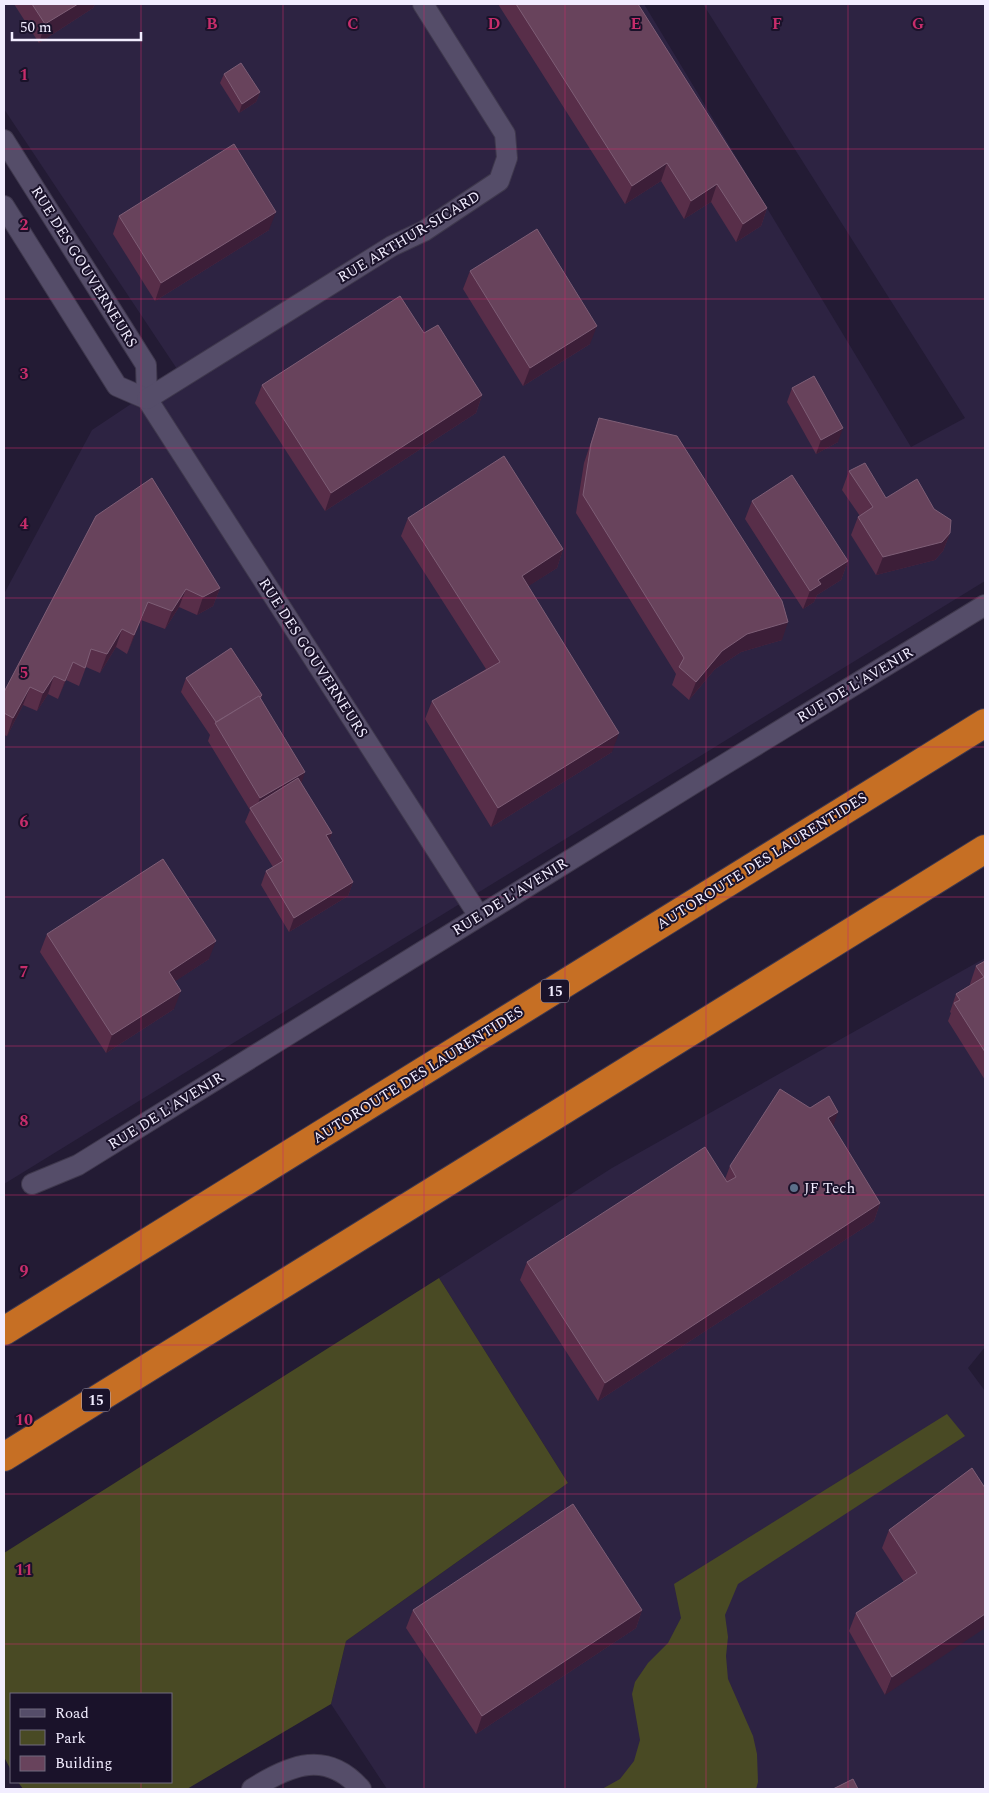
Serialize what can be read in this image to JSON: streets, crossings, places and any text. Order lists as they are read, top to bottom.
{
  "streets": {
    "highway": ["AUTOROUTE DES LAURENTIDES", "15"],
    "street": ["RUE ARTHUR-SICARD", "RUE DES GOUVERNEURS", "RUE DE L'AVENIR"]
  },
  "crossings": [
    ["RUE ARTHUR-SICARD", "RUE DES GOUVERNEURS"],
    ["RUE DES GOUVERNEURS", "RUE DE L'AVENIR"]
  ],
  "places": ["JF Tech"],
  "legend": ["Road", "Park", "Building"],
  "scale_bar": "50 m",
  "grid": {
    "columns": [
      "B",
      "C",
      "D",
      "E",
      "F",
      "G"
    ],
    "rows": [
      "1",
      "2",
      "3",
      "4",
      "5",
      "6",
      "7",
      "8",
      "9",
      "10",
      "11"
    ]
  }
}
